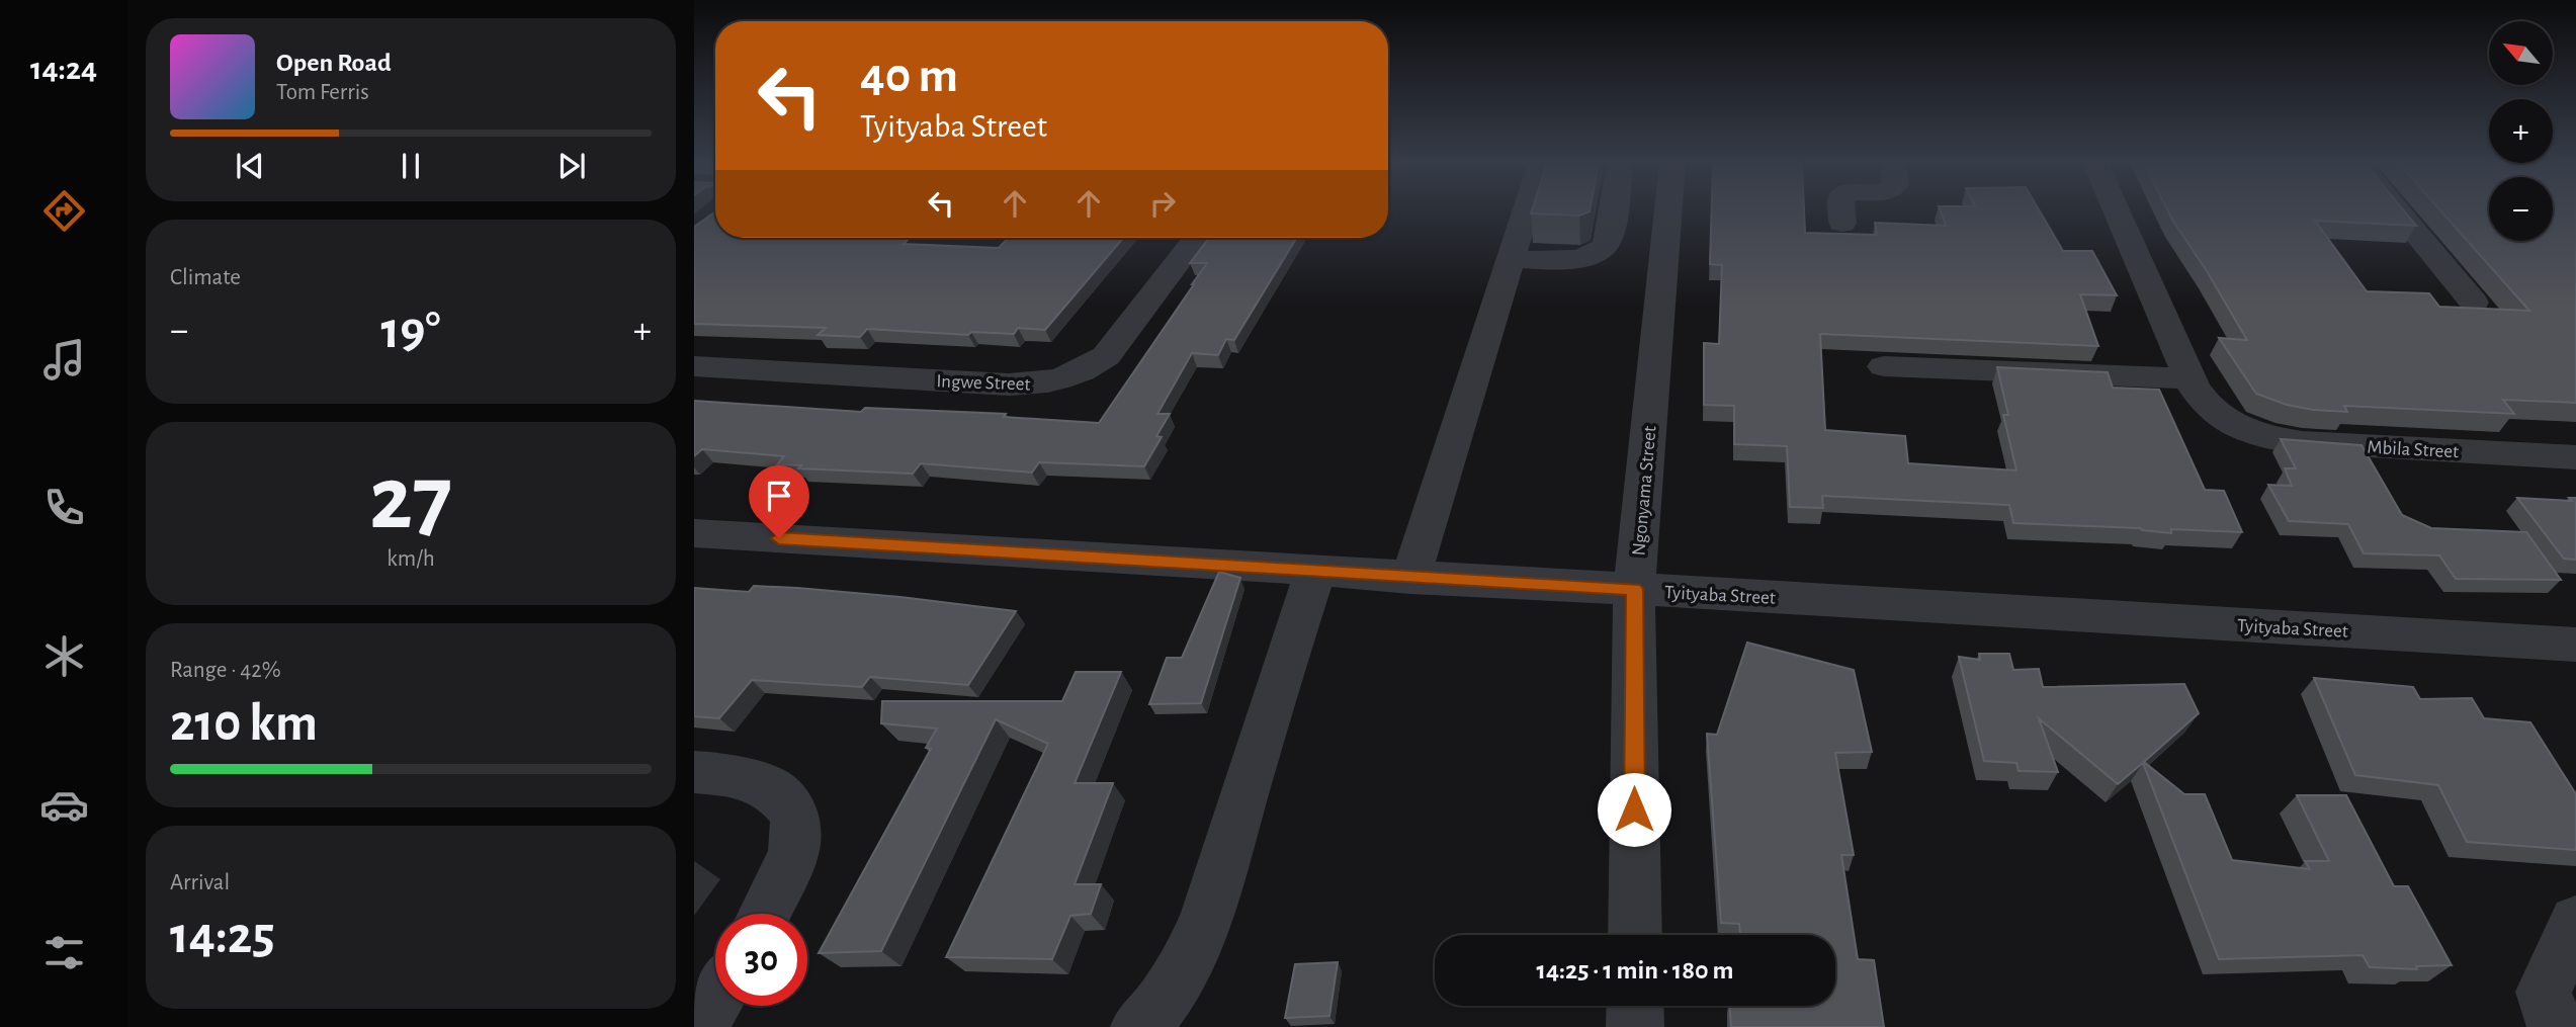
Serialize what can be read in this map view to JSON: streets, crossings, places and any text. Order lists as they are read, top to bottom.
{
  "streets": {
    "street": [
      "Ingwe Street",
      "Mbila Street",
      "Ngonyama Street",
      "Tyityaba Street"
    ]
  },
  "crossings": [
    ["Ngonyama Street", "Tyityaba Street"]
  ],
  "north": "top left",
  "page": {
    "tabs": "14:24",
    "map_buttons": ["+", "−"],
    "turn": ["40 m", "Tyityaba Street"],
    "song": ["Open Road", "Tom Ferris"],
    "tile": [
      "Climate",
      ["27", "km/h"],
      ["Range · 42%", "210 km"],
      ["Arrival", "14:25"]
    ],
    "heat": ["−", "19°", "+"],
    "limit": "30",
    "trip": "14:25 · 1 min · 180 m"
  }
}
